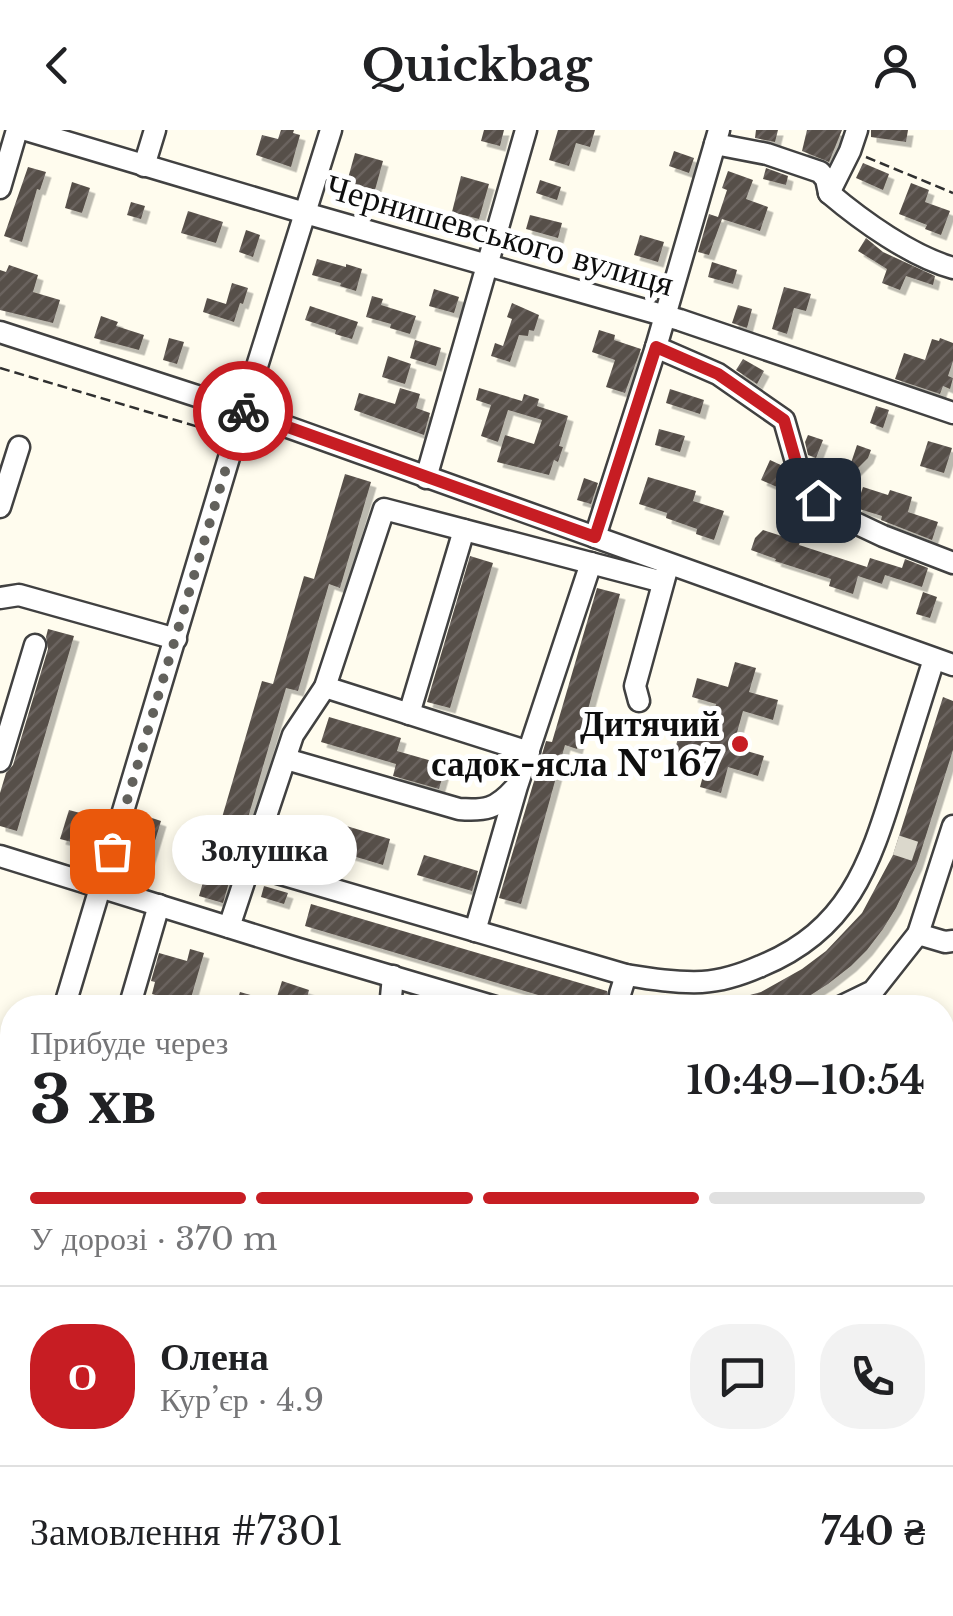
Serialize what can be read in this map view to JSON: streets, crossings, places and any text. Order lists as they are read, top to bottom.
{
  "streets": {
    "street": ["Чернишевського вулиця"]
  },
  "places": ["Дитячий садок-ясла №167", "Золушка"],
  "page": {
    "header": "Quickbag",
    "bubble": "Золушка",
    "heading": ["3 хв", "Прибуде через", "10:49–10:54"],
    "panel": [
      "Олена",
      "Кур’єр · 4.9",
      "Замовлення #7301",
      "740 ₴"
    ],
    "bar": "У дорозі · 370 m",
    "round": "О"
  }
}
